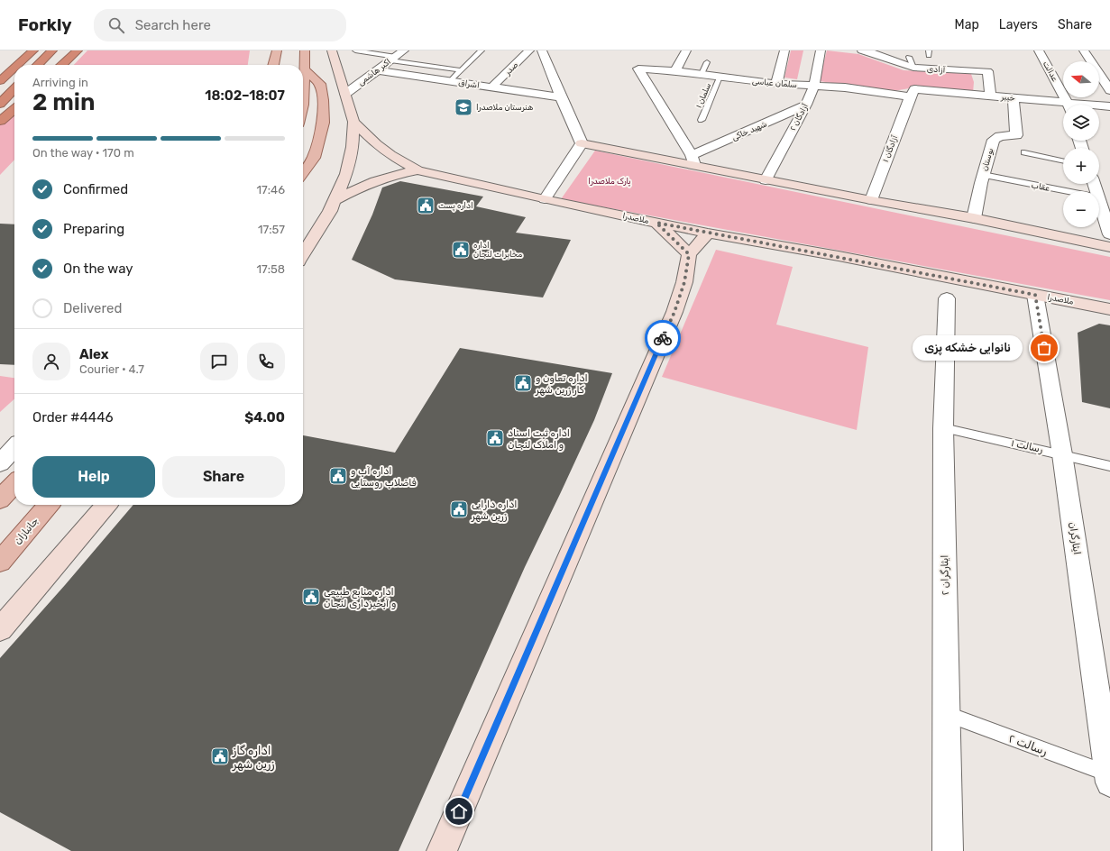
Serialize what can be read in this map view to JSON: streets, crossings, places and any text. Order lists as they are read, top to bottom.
{
  "streets": {
    "main road": ["جانبازان"],
    "street": [
      "صدر",
      "آزادی",
      "عدالت",
      "اکبر هاشمی",
      "سلمان عباسی",
      "اشراق",
      "خیبر",
      "آزادگان ۲",
      "شهید خاکی",
      "آزادگان ۱",
      "بوستان",
      "ملاصدرا",
      "ایثارگران",
      "ایثارگران ۲"
    ],
    "lane": [
      "سلمان ۱",
      "عقاب",
      "رسالت ۱",
      "رسالت ۲"
    ]
  },
  "crossings": [
    ["صدر", "اشراق"],
    ["آزادی", "خیبر"],
    ["اکبر هاشمی", "اشراق"],
    ["سلمان عباسی", "سلمان ۱"],
    ["سلمان عباسی", "خیبر"],
    ["سلمان عباسی", "آزادگان ۲"],
    ["سلمان عباسی", "شهید خاکی"],
    ["سلمان عباسی", "آزادگان ۱"],
    ["خیبر", "آزادگان ۱"],
    ["خیبر", "بوستان"],
    ["آزادگان ۲", "شهید خاکی"],
    ["بوستان", "عقاب"],
    ["ملاصدرا", "ایثارگران"],
    ["رسالت ۱", "ایثارگران"],
    ["رسالت ۱", "ایثارگران ۲"],
    ["ایثارگران", "رسالت ۲"],
    ["ایثارگران ۲", "رسالت ۲"]
  ],
  "parks": ["پارک ملاصدرا"],
  "places": {
    "school or university": ["هنرستان ملاصدرا"],
    "public building": [
      "اداره پست",
      "اداره مخابرات لنجان",
      "اداره تعاون و کار زرین شهر",
      "اداره ثبت اسناد و املاک لنجان",
      "اداره آب و فاضلاب روستایی",
      "اداره دارایی زرین شهر",
      "اداره منابع طبیعی و آبخیزداری لنجان",
      "اداره گاز زرین شهر"
    ],
    "other": ["نانوایی خشکه پزی"]
  },
  "north": "left",
  "page": {
    "header": "Forkly",
    "search": "Search here",
    "nav": ["Map", "Layers", "Share"],
    "map_buttons": ["+", "−"],
    "heading": ["2 min", "Arriving in", "18:02–18:07"],
    "panel": [
      "Alex",
      "Courier · 4.7",
      "Order #4446",
      "$4.00"
    ],
    "bar": "On the way · 170 m",
    "list": [
      ["Confirmed", "17:46"],
      ["Preparing", "17:57"],
      ["On the way", "17:58"],
      "Delivered"
    ],
    "bubble": "نانوایی خشکه پزی",
    "buttons": ["Help", "Share"]
  }
}
